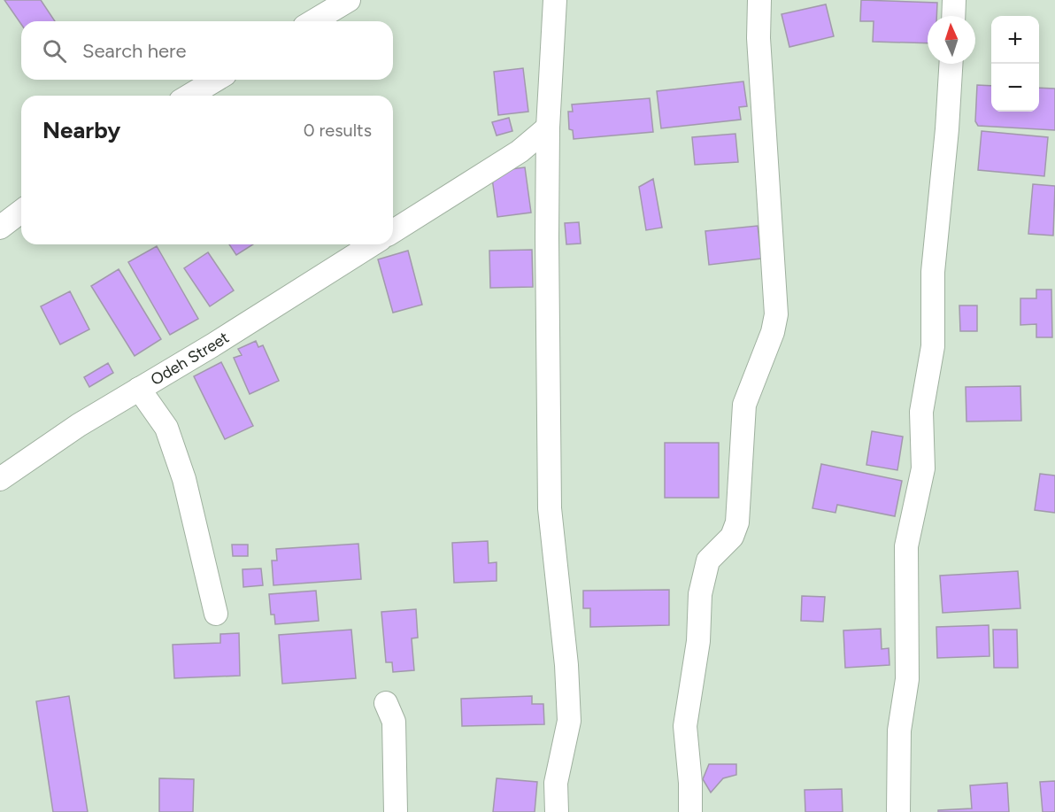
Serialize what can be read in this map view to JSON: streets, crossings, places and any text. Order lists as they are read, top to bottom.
{
  "streets": {
    "street": ["Odeh Street"]
  },
  "north": "top",
  "page": {
    "map_buttons": ["+", "−"],
    "search": "Search here",
    "heading": ["Nearby", "0 results"]
  }
}
